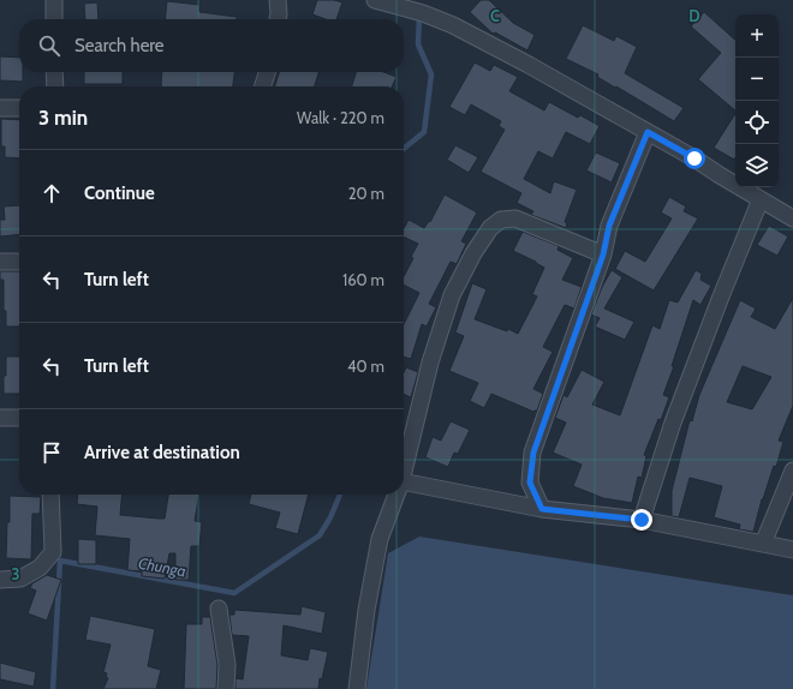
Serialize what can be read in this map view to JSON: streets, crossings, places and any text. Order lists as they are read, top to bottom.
{
  "water": ["Chunga"],
  "page": {
    "map_buttons": ["+", "−"],
    "search": "Search here",
    "heading": ["3 min", "Walk · 220 m"],
    "list": [
      ["Continue", "20 m"],
      ["Turn left", "160 m"],
      ["Turn left", "40 m"],
      "Arrive at destination"
    ]
  },
  "grid": {
    "columns": ["C", "D"],
    "rows": ["3"]
  }
}
